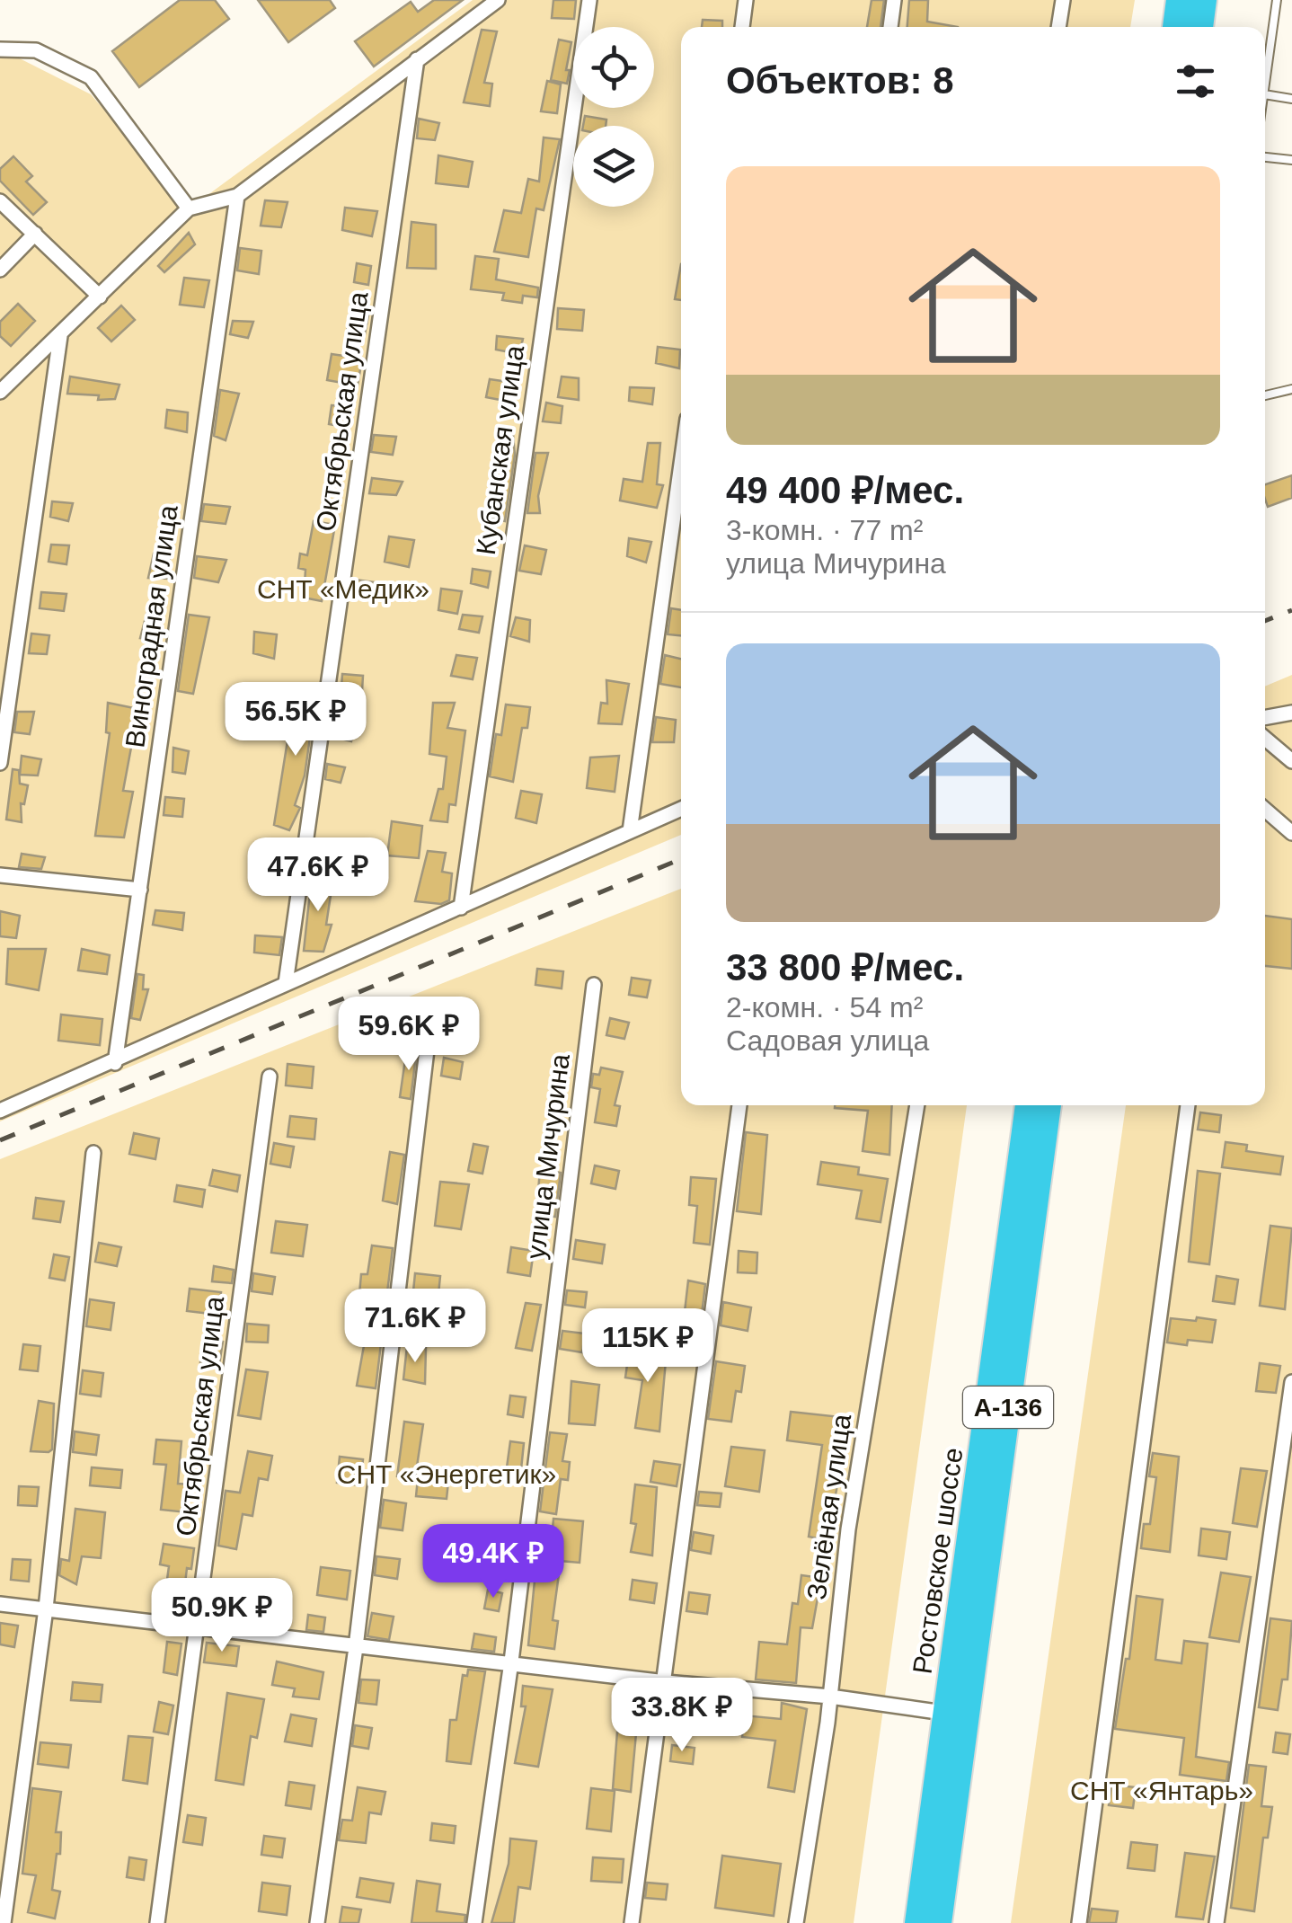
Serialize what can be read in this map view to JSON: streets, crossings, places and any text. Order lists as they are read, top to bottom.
{
  "streets": {
    "highway": ["А-136", "Ростовское шоссе"],
    "street": [
      "Октябрьская улица",
      "Кубанская улица",
      "Виноградная улица",
      "улица Мичурина",
      "Зелёная улица"
    ]
  },
  "parks": ["СНТ «Медик»", "СНТ «Энергетик»", "СНТ «Янтарь»"],
  "page": {
    "heading": "Объектов: 8",
    "list": [
      {
        "name": "49 400 ₽/мес.",
        "note": "3-комн. · 77 m² · улица Мичурина"
      },
      {
        "name": "33 800 ₽/мес.",
        "note": "2-комн. · 54 m² · Садовая улица"
      }
    ],
    "price": [
      "56.5K ₽",
      "47.6K ₽",
      "59.6K ₽",
      "71.6K ₽",
      "115K ₽",
      "49.4K ₽",
      "50.9K ₽",
      "33.8K ₽"
    ]
  }
}
